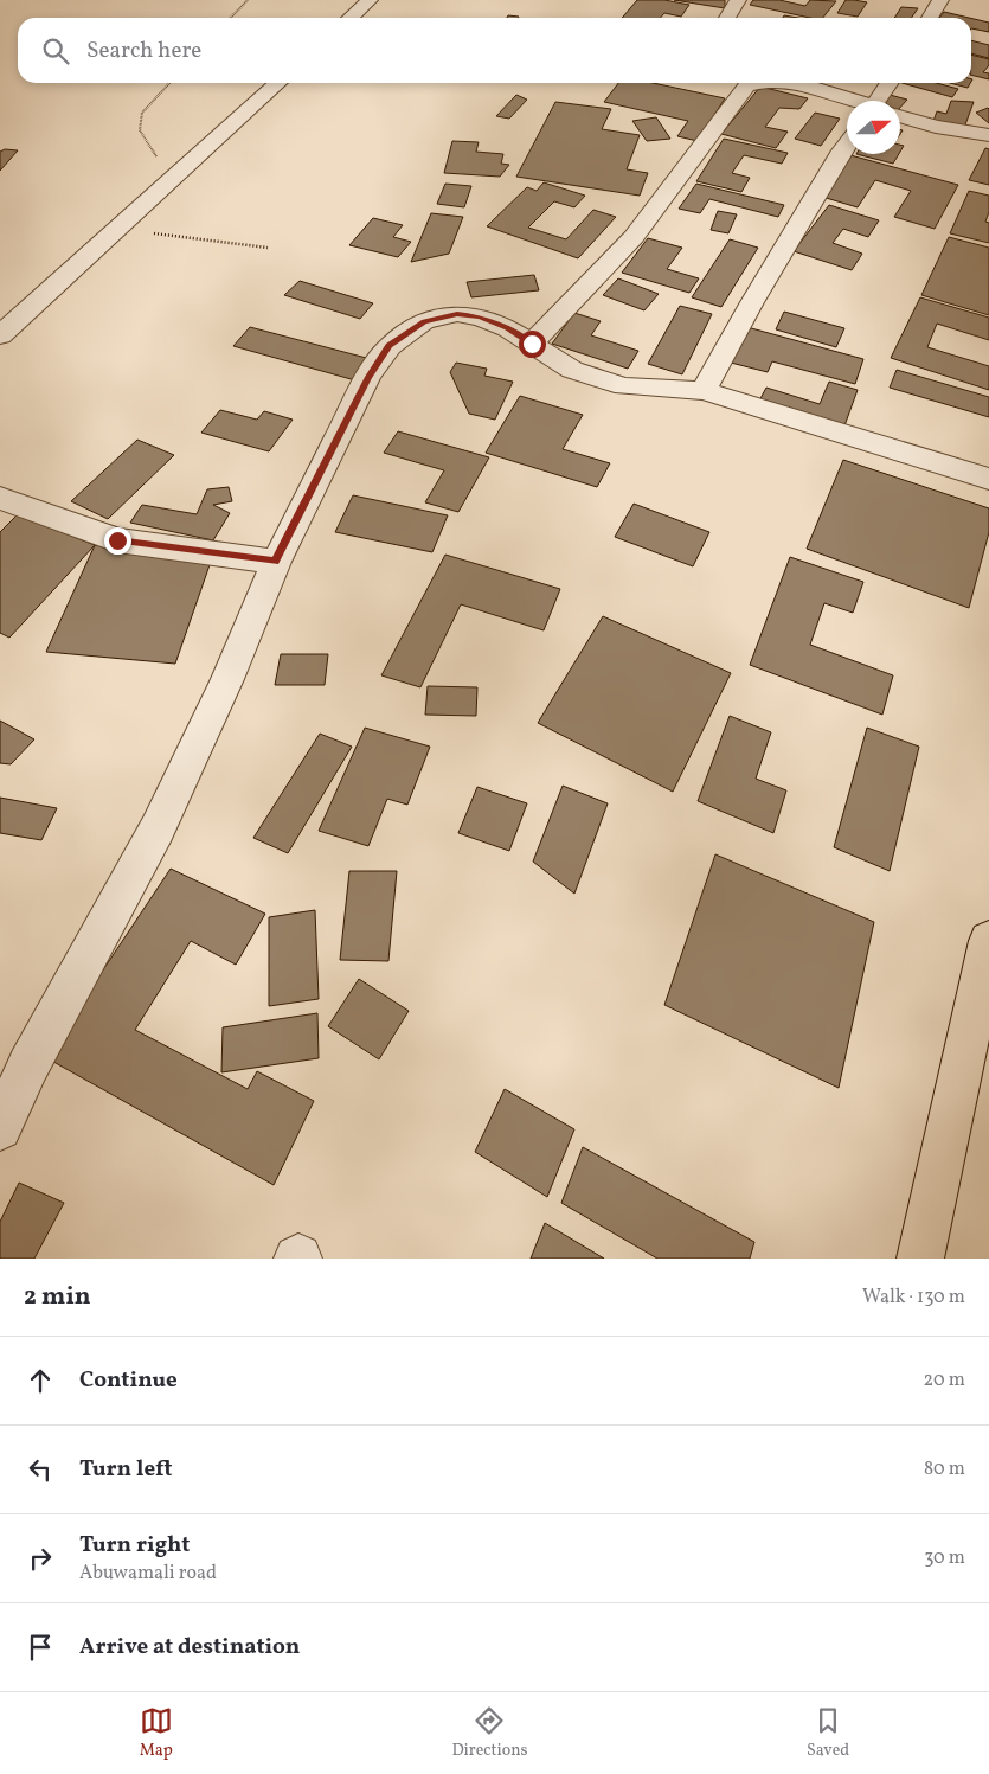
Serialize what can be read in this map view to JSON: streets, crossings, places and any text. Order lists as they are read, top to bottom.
{
  "north": "right",
  "page": {
    "search": "Search here",
    "heading": ["2 min", "Walk · 130 m"],
    "list": [
      ["Continue", "20 m"],
      ["Turn left", "80 m"],
      ["Turn right", "Abuwamali road", "30 m"],
      "Arrive at destination"
    ],
    "nav": ["Map", "Directions", "Saved"]
  }
}
